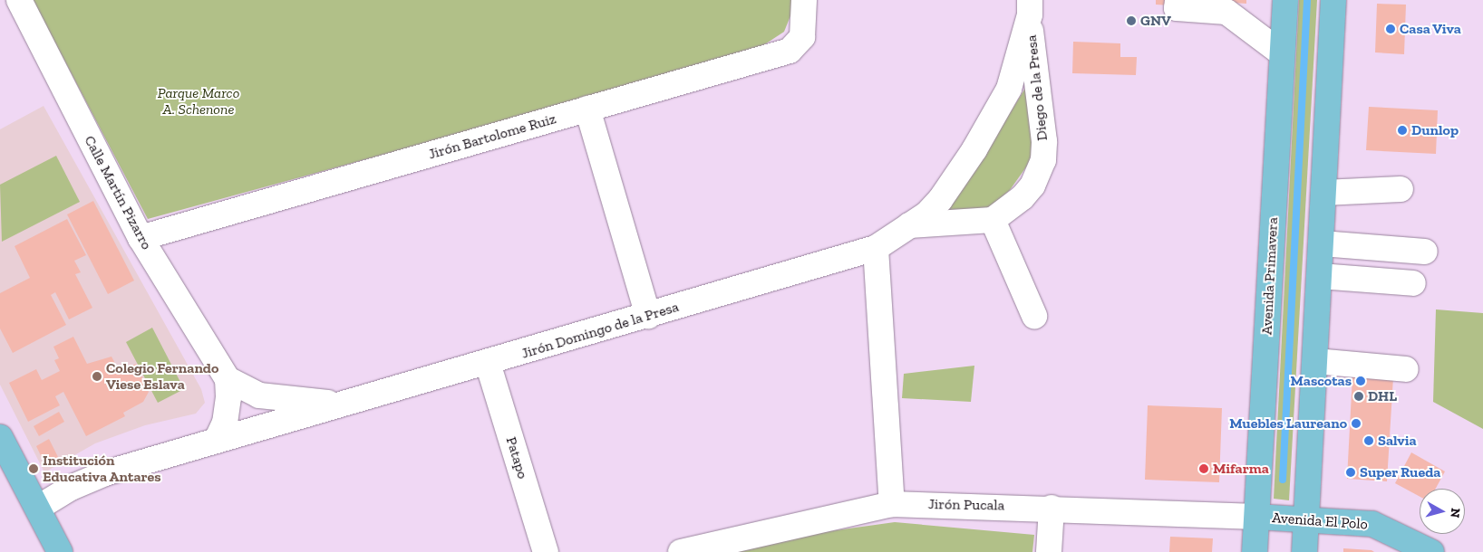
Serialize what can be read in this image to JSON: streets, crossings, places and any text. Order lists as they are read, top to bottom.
{
  "streets": {
    "main road": ["Avenida Primavera", "Avenida El Polo"],
    "street": [
      "Diego de la Presa",
      "Jirón Bartolome Ruiz",
      "Calle Martín Pizarro",
      "Jirón Domingo de la Presa",
      "Patapo",
      "Jirón Pucala"
    ]
  },
  "crossings": [
    ["Diego de la Presa", "Jirón Domingo de la Presa"],
    ["Jirón Bartolome Ruiz", "Calle Martín Pizarro"],
    ["Avenida Primavera", "Jirón Pucala"],
    ["Avenida Primavera", "Avenida El Polo"],
    ["Jirón Domingo de la Presa", "Patapo"],
    ["Jirón Pucala", "Avenida El Polo"]
  ],
  "parks": ["Parque Marco A. Schenone"],
  "places": [
    "GNV",
    "Casa Viva",
    "Dunlop",
    "Colegio Fernando Viese Eslava",
    "Mascotas",
    "DHL",
    "Muebles Laureano",
    "Salvia",
    "Institución Educativa Antares",
    "Mifarma",
    "Super Rueda"
  ],
  "north": "right"
}
